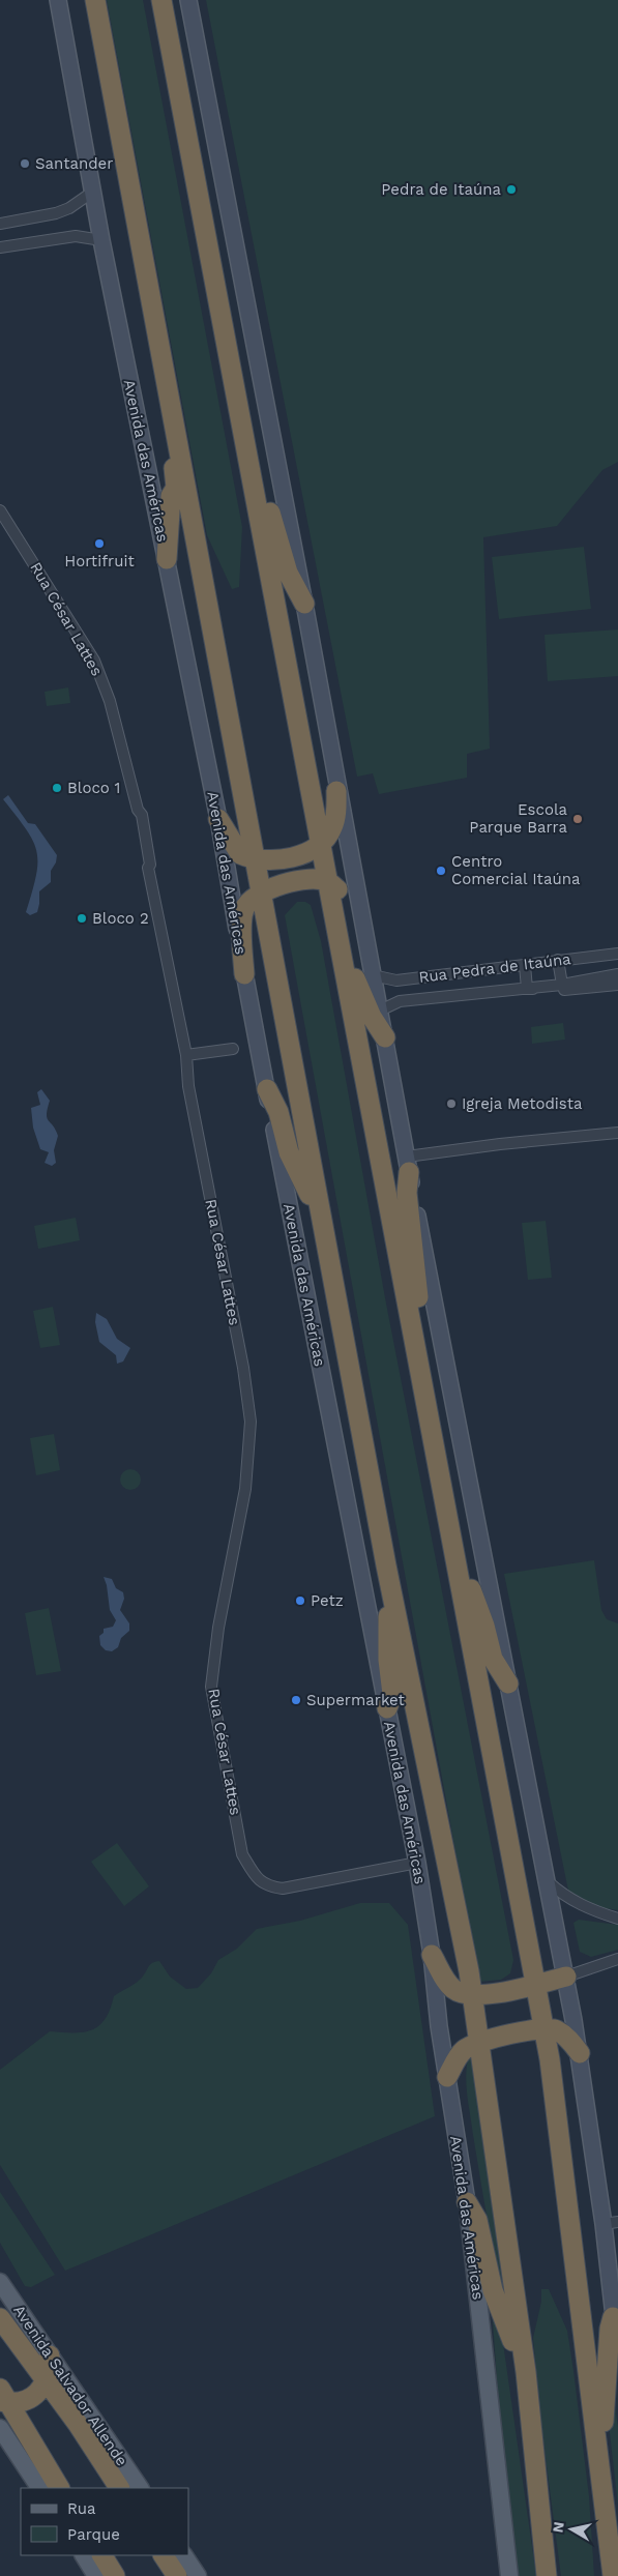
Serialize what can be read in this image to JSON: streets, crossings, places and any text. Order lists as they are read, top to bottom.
{
  "streets": {
    "highway": ["Avenida das Américas", "Avenida Salvador Allende"],
    "street": ["Rua César Lattes", "Rua Pedra de Itaúna"]
  },
  "crossings": [
    ["Avenida das Américas", "Rua César Lattes"]
  ],
  "places": [
    "Santander",
    "Pedra de Itaúna",
    "Hortifruit",
    "Bloco 1",
    "Escola Parque Barra",
    "Centro Comercial Itaúna",
    "Bloco 2",
    "Igreja Metodista",
    "Petz",
    "Supermarket"
  ],
  "legend": ["Rua", "Parque"],
  "north": "left"
}
